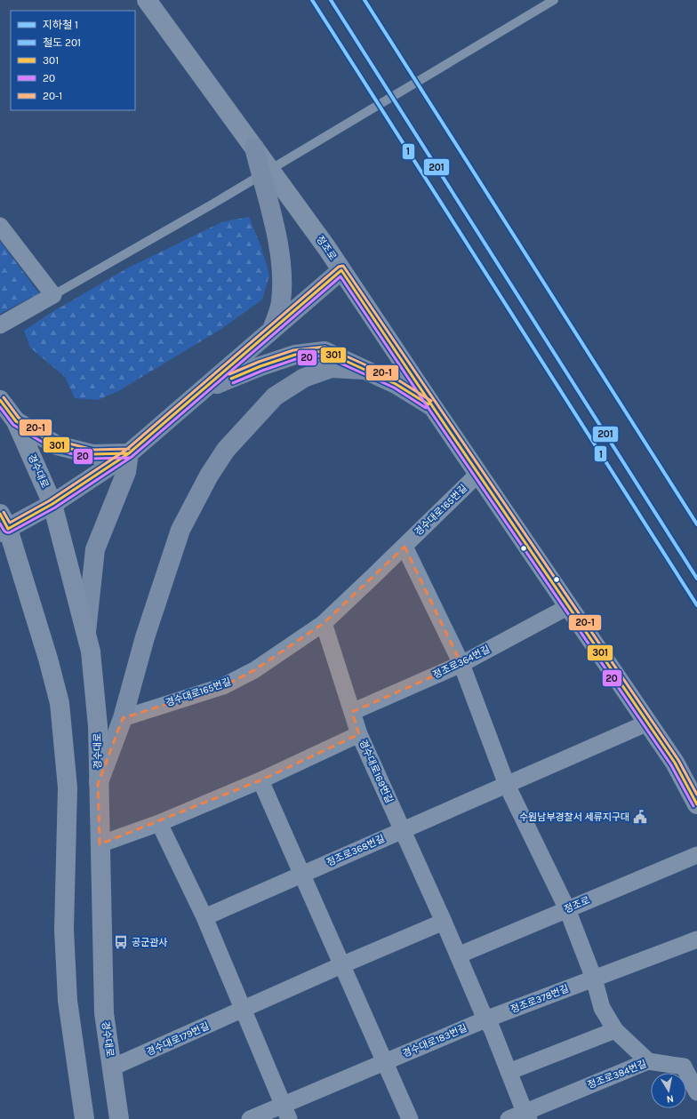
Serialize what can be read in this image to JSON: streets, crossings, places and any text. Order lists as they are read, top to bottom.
{
  "streets": {
    "main road": ["경수대로"],
    "street": [
      "정조로",
      "경수대로165번길",
      "정조로364번길",
      "경수대로169번길",
      "정조로368번길",
      "정조로378번길",
      "경수대로179번길",
      "경수대로183번길",
      "정조로384번길"
    ]
  },
  "crossings": [
    ["정조로", "경수대로165번길"],
    ["정조로", "정조로364번길"],
    ["정조로", "경수대로169번길"],
    ["정조로", "정조로368번길"],
    ["경수대로", "경수대로169번길"],
    ["경수대로", "경수대로179번길"],
    ["경수대로169번길", "정조로368번길"],
    ["경수대로169번길", "정조로378번길"],
    ["경수대로169번길", "경수대로179번길"],
    ["경수대로169번길", "경수대로183번길"],
    ["경수대로169번길", "정조로384번길"],
    ["정조로378번길", "경수대로183번길"]
  ],
  "places": {
    "public building": ["수원남부경찰서 세류지구대"],
    "bus stop": ["공군관사"]
  },
  "lines": [
    "metro line 1",
    "rail line 201",
    "transit line 20-1",
    "transit line 301",
    "transit line 20"
  ],
  "legend": [
    "지하철 1",
    "철도 201",
    "301",
    "20",
    "20-1"
  ],
  "north": "bottom"
}
